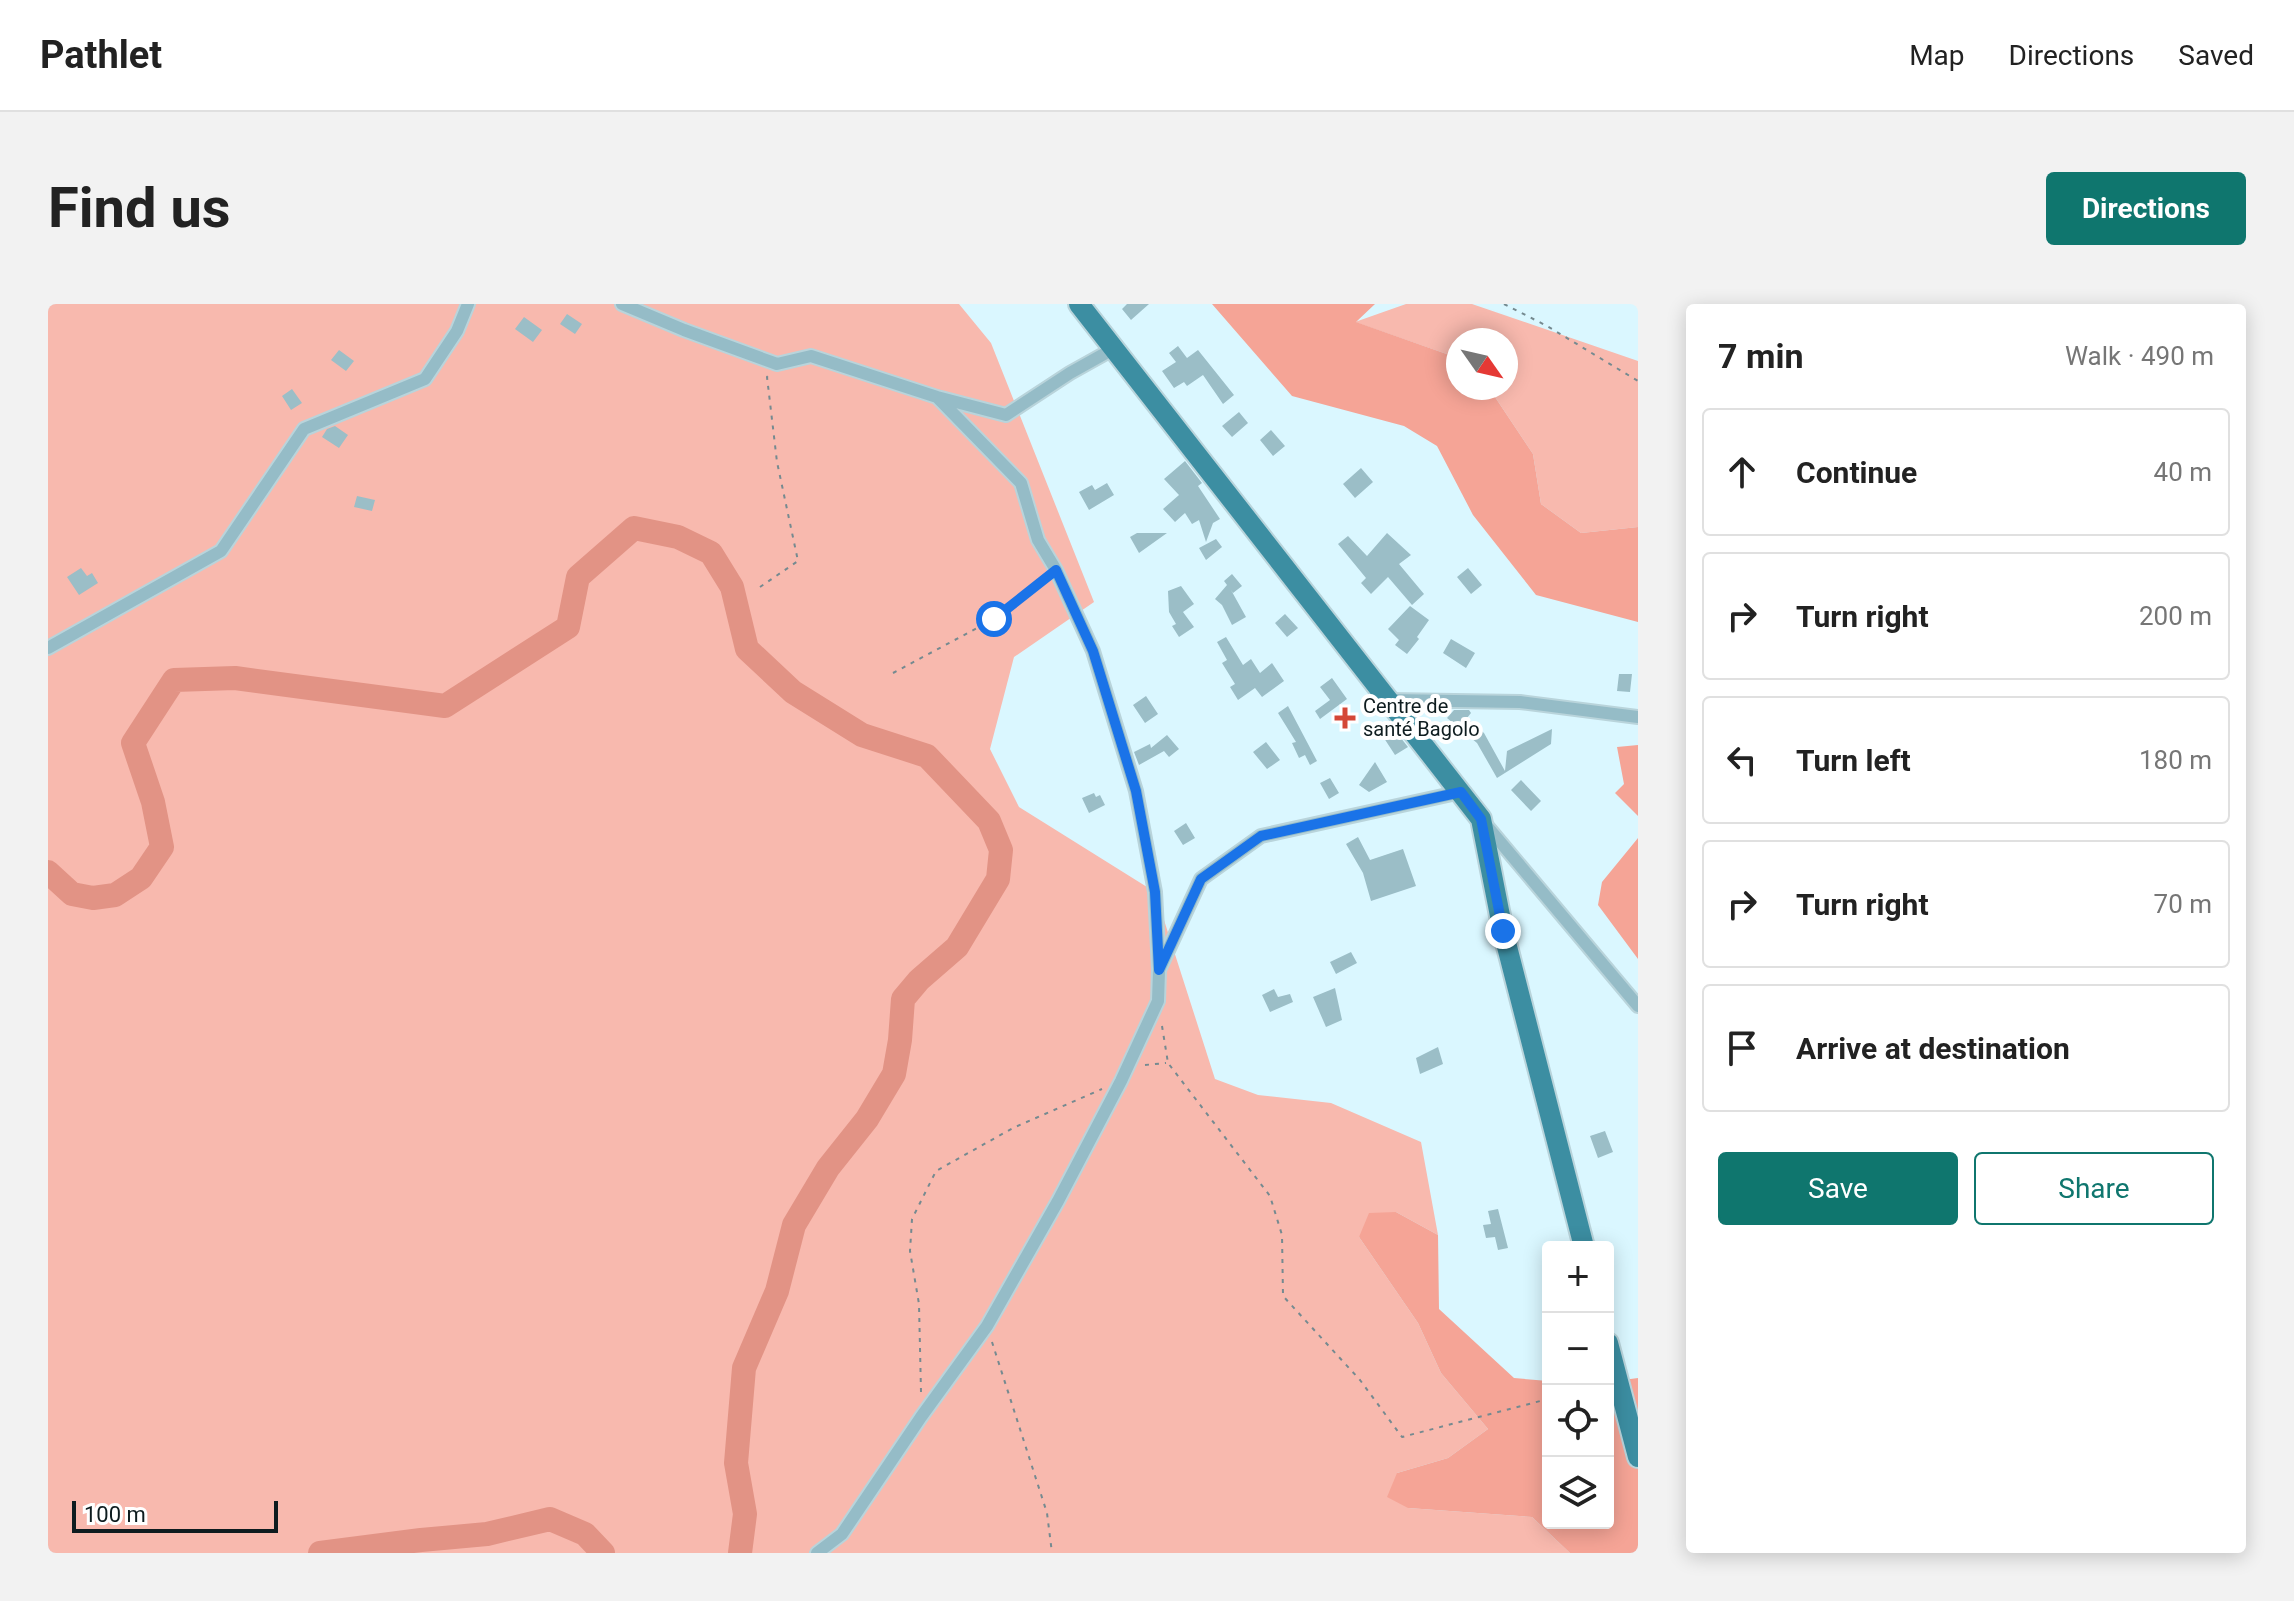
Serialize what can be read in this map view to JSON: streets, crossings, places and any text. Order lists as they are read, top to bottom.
{
  "places": {
    "health": ["Centre de santé Bagolo"]
  },
  "scale_bar": "100 m",
  "north": "bottom right",
  "page": {
    "header": "Pathlet",
    "nav": ["Map", "Directions", "Saved"],
    "buttons": [
      "Directions",
      ["Save", "Share"]
    ],
    "title": "Find us",
    "heading": ["7 min", "Walk · 490 m"],
    "list": [
      ["Continue", "40 m"],
      ["Turn right", "200 m"],
      ["Turn left", "180 m"],
      ["Turn right", "70 m"],
      "Arrive at destination"
    ],
    "map_buttons": ["+", "−"],
    "scale": "100 m"
  }
}
